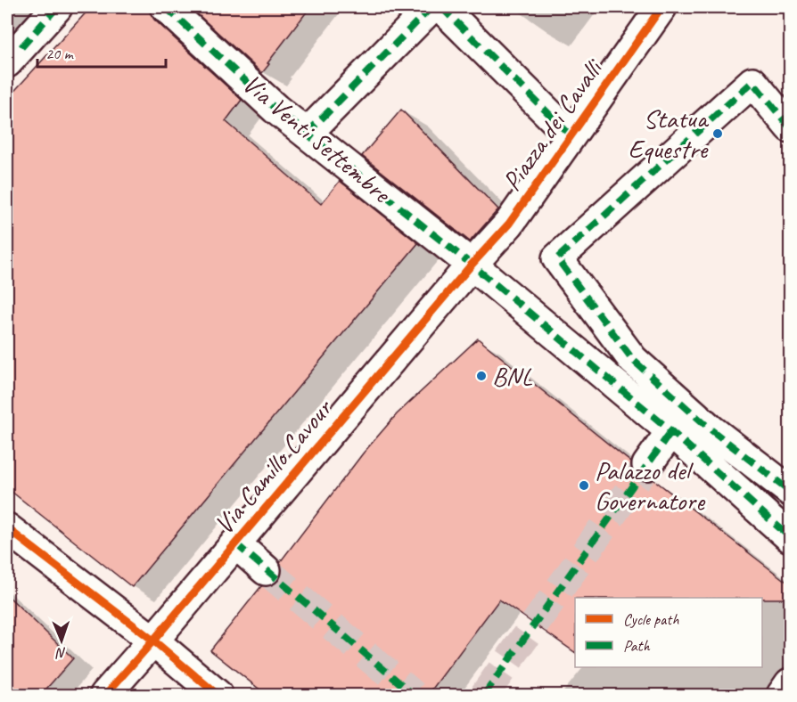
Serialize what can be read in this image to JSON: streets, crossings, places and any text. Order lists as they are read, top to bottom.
{
  "streets": {
    "street": ["Piazza dei Cavalli", "Via Venti Settembre", "Via Camillo Cavour"]
  },
  "crossings": [
    ["Piazza dei Cavalli", "Via Venti Settembre"],
    ["Piazza dei Cavalli", "Via Camillo Cavour"],
    ["Via Venti Settembre", "Via Camillo Cavour"]
  ],
  "places": ["Statua Equestre", "BNL", "Palazzo del Governatore"],
  "legend": ["Cycle path", "Path"],
  "scale_bar": "20 m",
  "north": "bottom"
}
